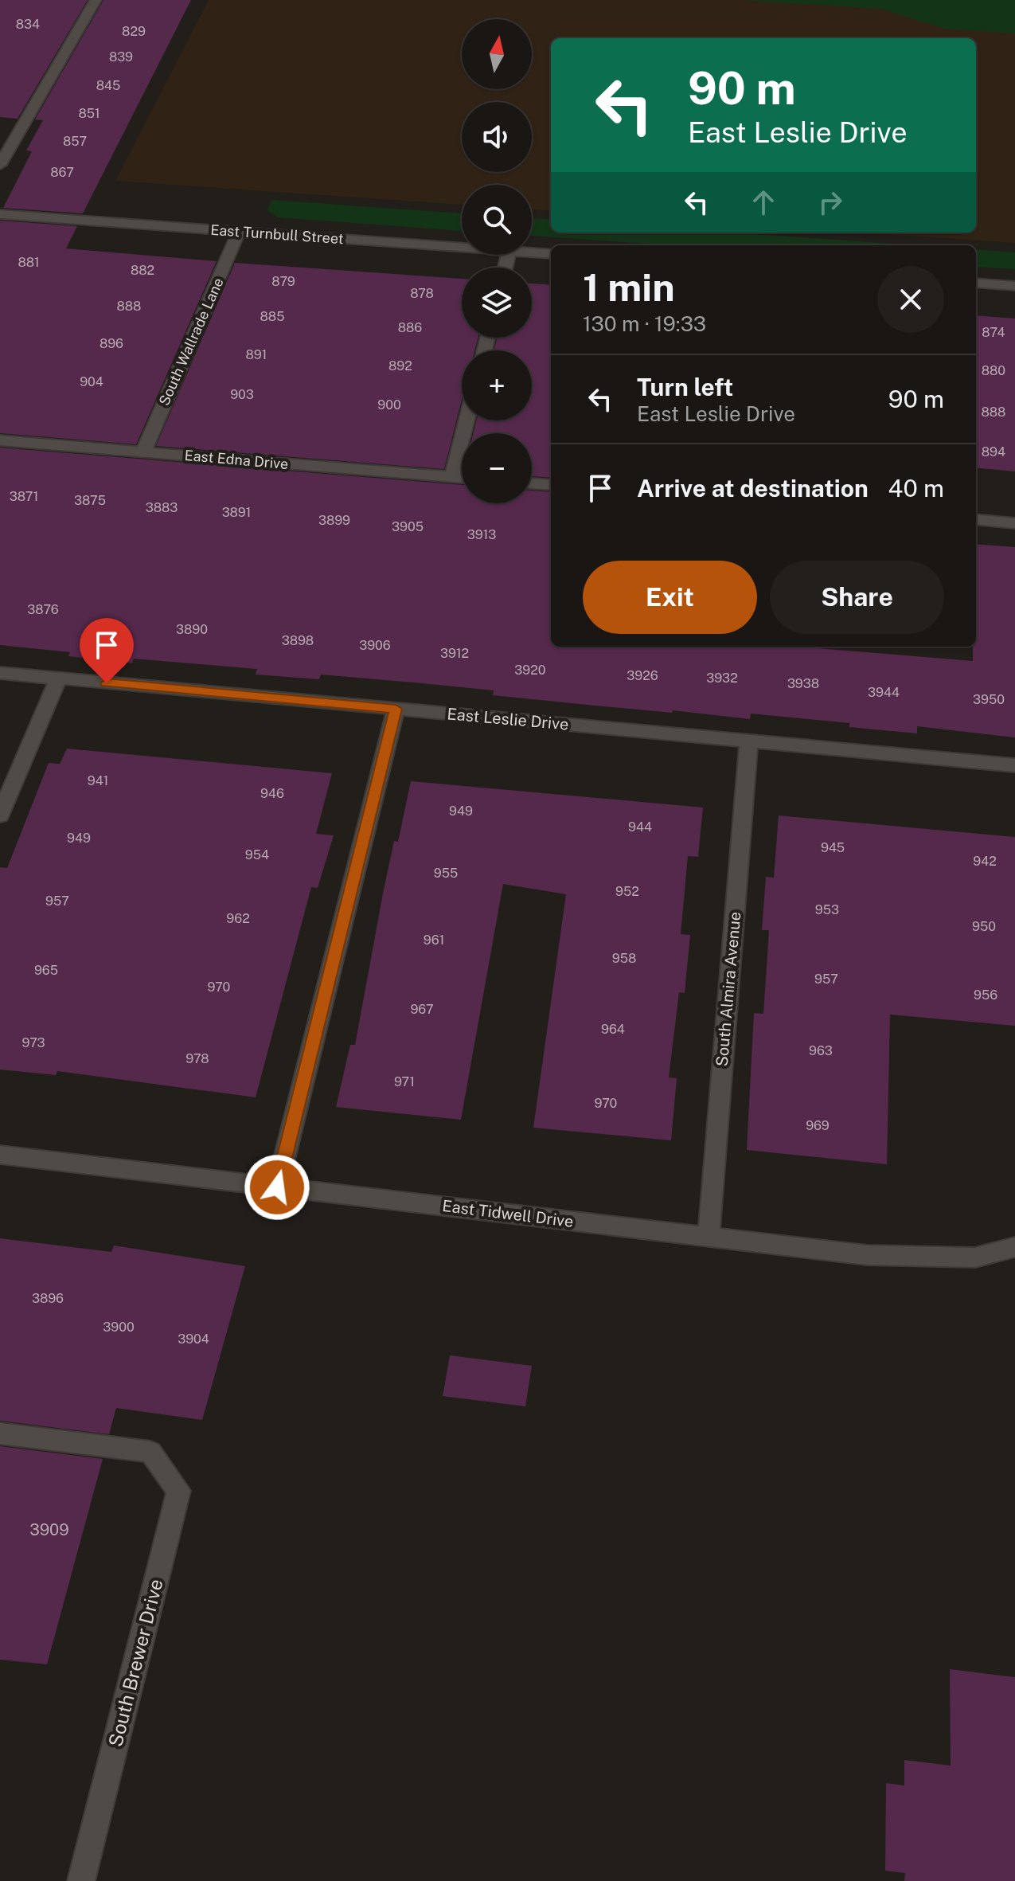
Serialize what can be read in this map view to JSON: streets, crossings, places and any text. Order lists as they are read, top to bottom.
{
  "streets": {
    "street": [
      "East Turnbull Street",
      "South Wallrade Lane",
      "East Edna Drive",
      "East Leslie Drive",
      "South Almira Avenue",
      "East Tidwell Drive",
      "South Brewer Drive"
    ]
  },
  "crossings": [
    ["East Turnbull Street", "South Wallrade Lane"],
    ["South Wallrade Lane", "East Edna Drive"],
    ["East Leslie Drive", "South Almira Avenue"],
    ["South Almira Avenue", "East Tidwell Drive"]
  ],
  "house_numbers": [
    "834",
    "829",
    "839",
    "845",
    "851",
    "857",
    "867",
    "881",
    "882",
    "879",
    "878",
    "888",
    "885",
    "886",
    "874",
    "896",
    "891",
    "892",
    "880",
    "904",
    "903",
    "900",
    "888",
    "894",
    "3871",
    "3875",
    "3883",
    "3891",
    "3899",
    "3905",
    "3913",
    "3876",
    "3890",
    "3898",
    "3906",
    "3912",
    "3920",
    "3926",
    "3932",
    "3938",
    "3944",
    "3950",
    "941",
    "946",
    "949",
    "944",
    "949",
    "945",
    "954",
    "942",
    "955",
    "952",
    "957",
    "953",
    "962",
    "950",
    "961",
    "958",
    "965",
    "957",
    "970",
    "956",
    "967",
    "964",
    "973",
    "963",
    "978",
    "971",
    "970",
    "969",
    "3896",
    "3900",
    "3904",
    "3909"
  ],
  "north": "top",
  "page": {
    "map_buttons": ["+", "−"],
    "turn": ["90 m", "East Leslie Drive"],
    "heading": ["1 min", "130 m · 19:33"],
    "list": [
      {
        "name": "Turn left",
        "note": "East Leslie Drive",
        "value": "90 m"
      },
      {
        "name": "Arrive at destination",
        "value": "40 m"
      }
    ],
    "buttons": ["Exit", "Share"]
  }
}
